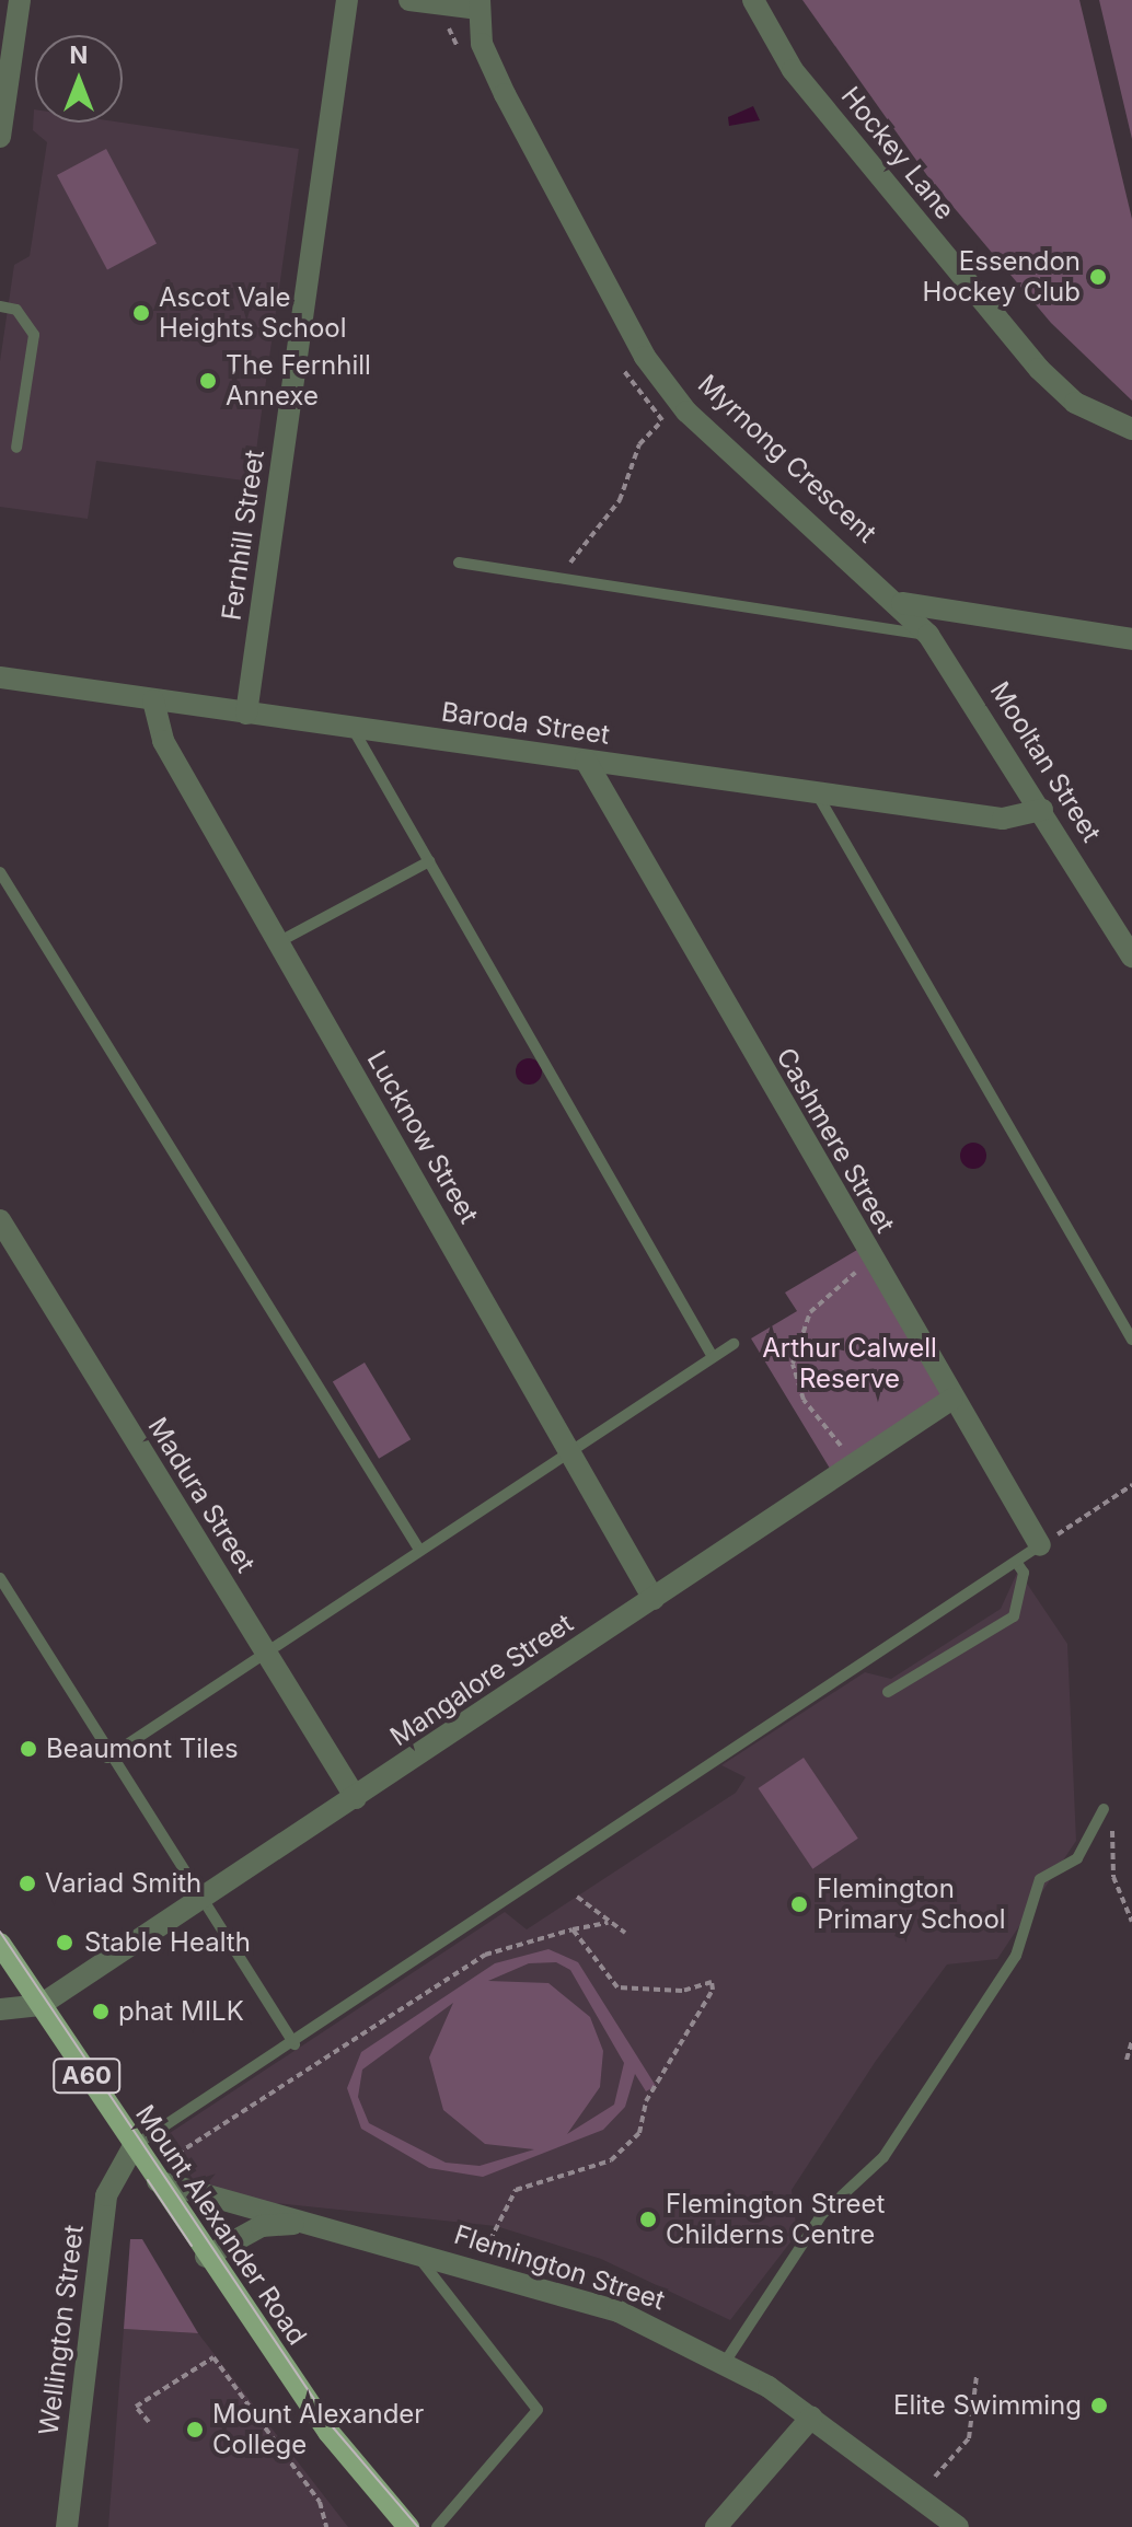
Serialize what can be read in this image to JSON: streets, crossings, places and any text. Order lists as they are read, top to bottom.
{
  "streets": {
    "main road": ["A60", "Mount Alexander Road"],
    "street": [
      "Hockey Lane",
      "Myrnong Crescent",
      "Fernhill Street",
      "Baroda Street",
      "Mooltan Street",
      "Lucknow Street",
      "Cashmere Street",
      "Madura Street",
      "Mangalore Street",
      "Flemington Street",
      "Wellington Street"
    ]
  },
  "crossings": [
    ["Myrnong Crescent", "Mooltan Street"],
    ["Fernhill Street", "Baroda Street"],
    ["Baroda Street", "Mooltan Street"],
    ["Baroda Street", "Lucknow Street"],
    ["Baroda Street", "Cashmere Street"],
    ["Lucknow Street", "Mangalore Street"],
    ["Cashmere Street", "Mangalore Street"],
    ["Madura Street", "Mangalore Street"],
    ["Mangalore Street", "Mount Alexander Road"],
    ["Mount Alexander Road", "Flemington Street"],
    ["Mount Alexander Road", "Wellington Street"]
  ],
  "parks": ["Arthur Calwell Reserve"],
  "places": [
    "Essendon Hockey Club",
    "Ascot Vale Heights School",
    "The Fernhill Annexe",
    "Beaumont Tiles",
    "Variad Smith",
    "Flemington Primary School",
    "Stable Health",
    "phat MILK",
    "Flemington Street Childerns Centre",
    "Elite Swimming",
    "Mount Alexander College"
  ],
  "north": "top"
}
